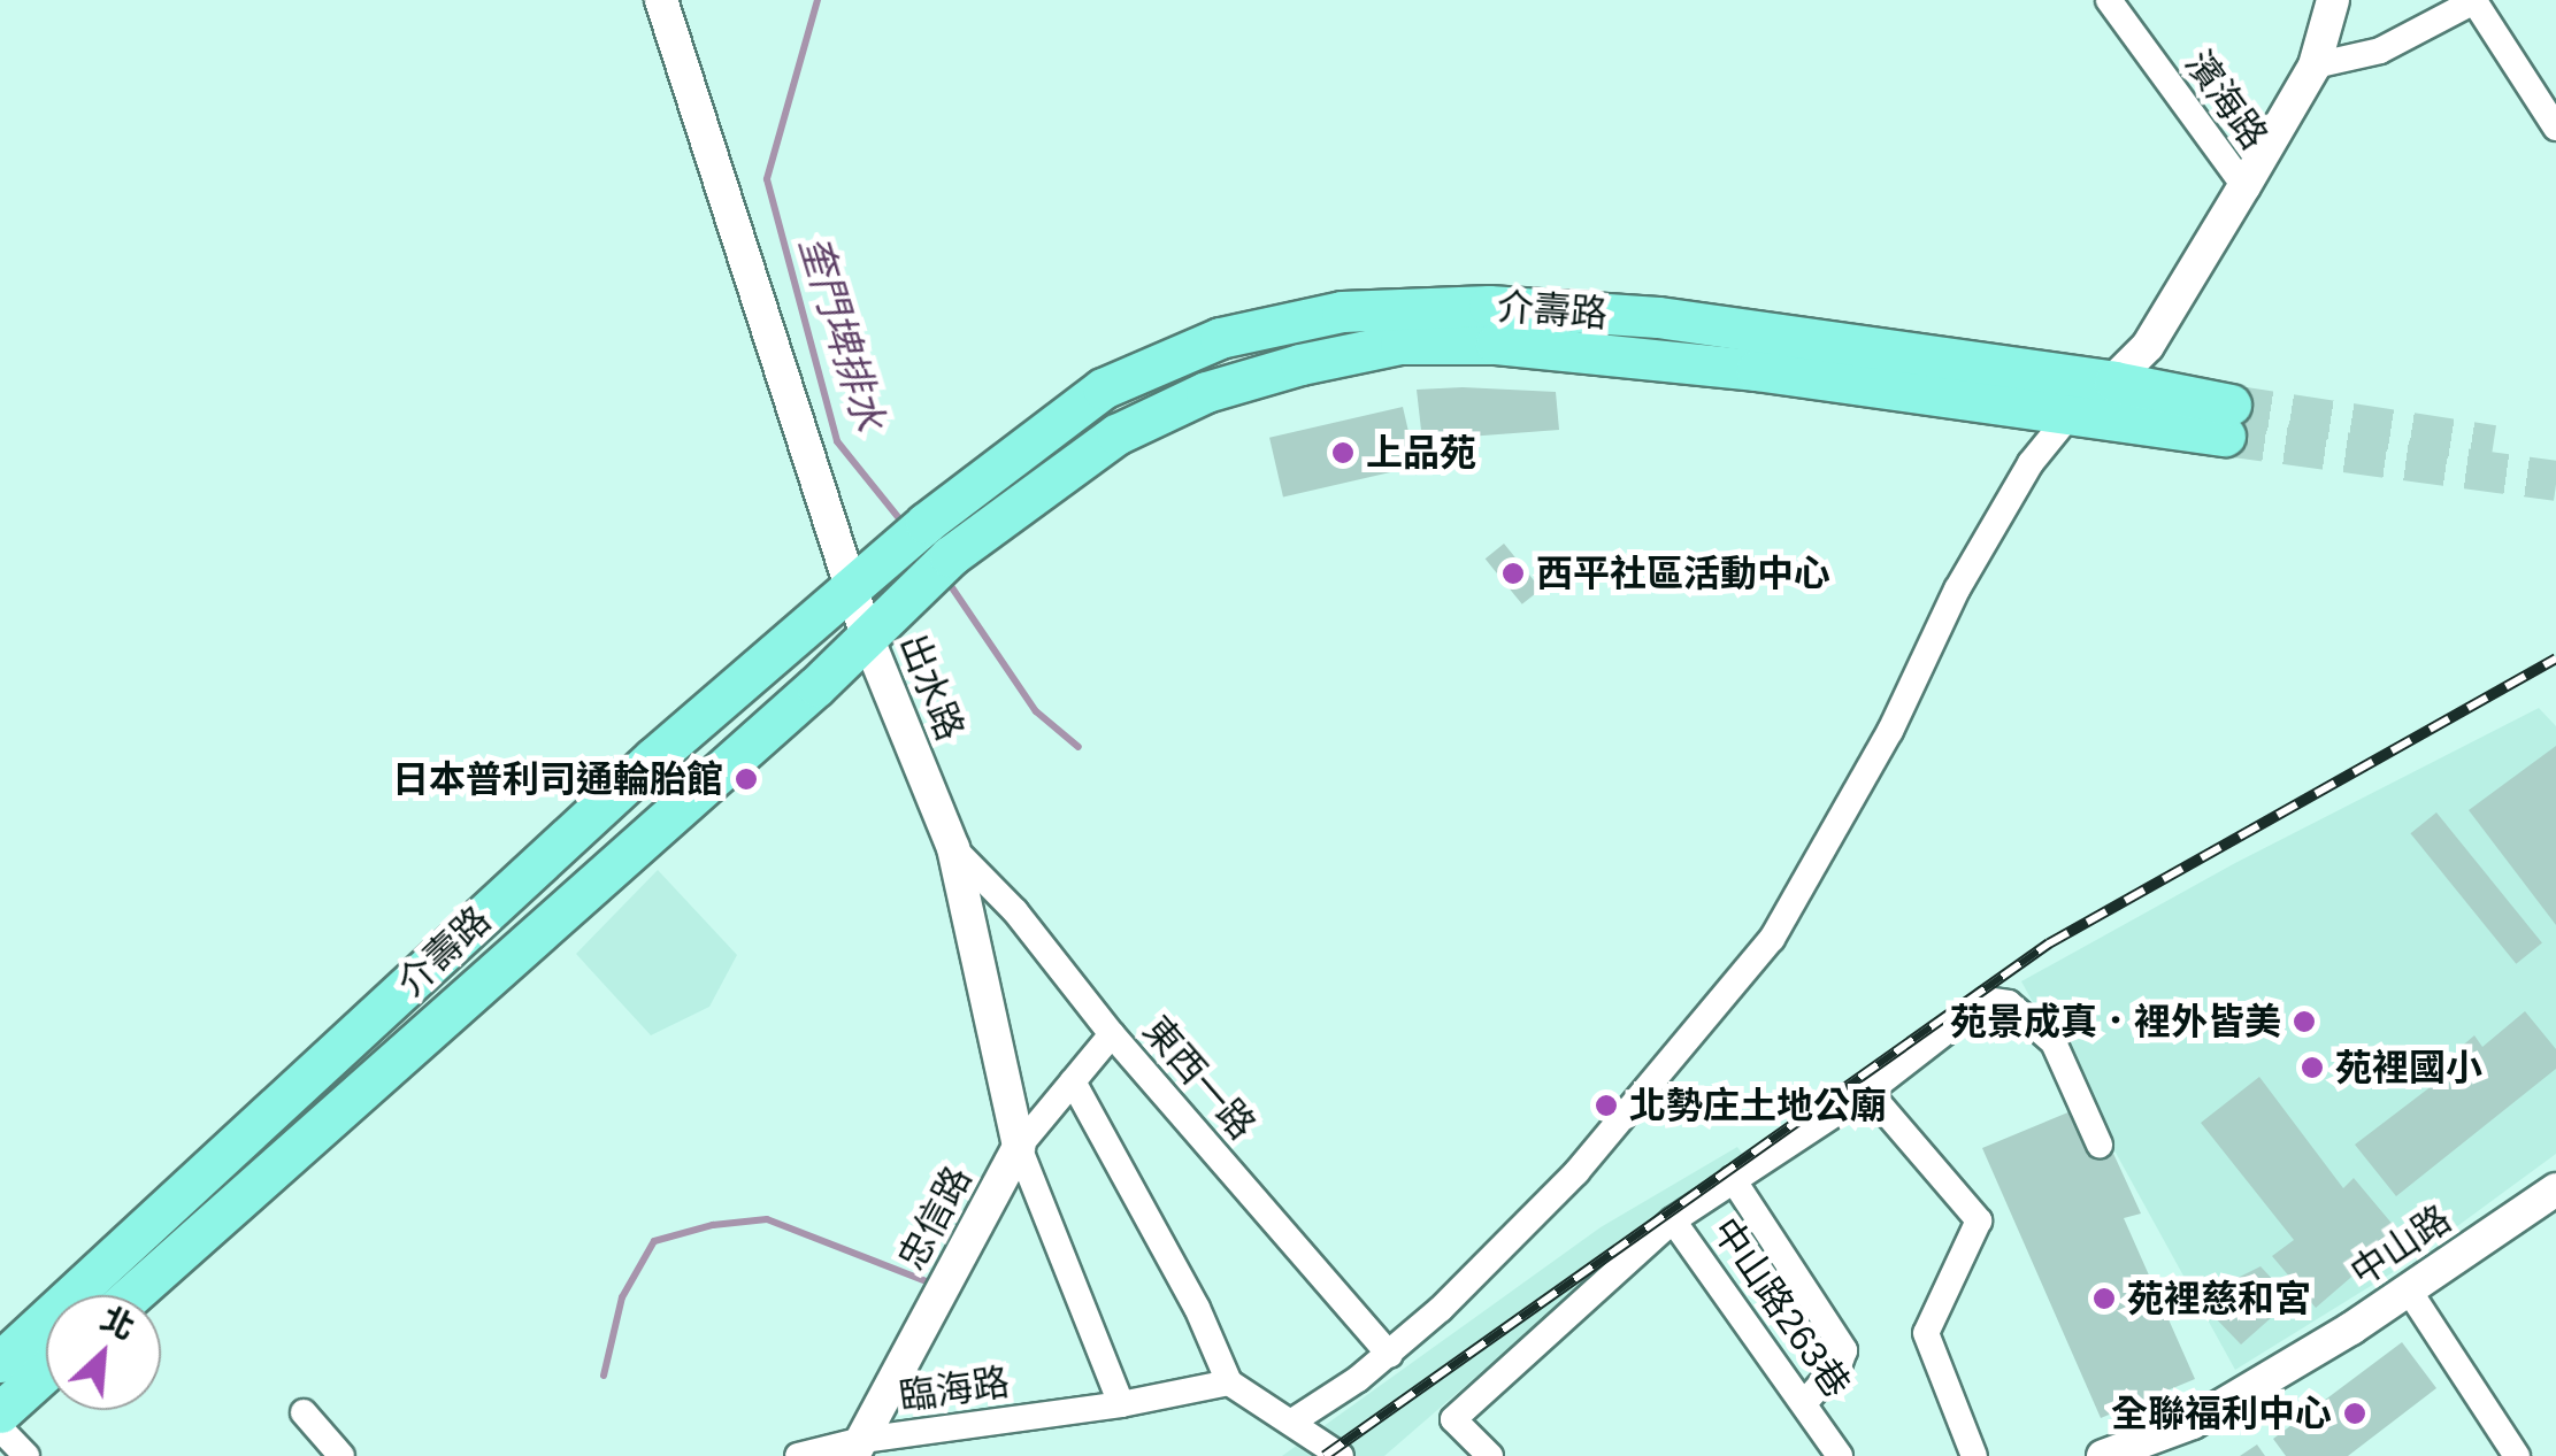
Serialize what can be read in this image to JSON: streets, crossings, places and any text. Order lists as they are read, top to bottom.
{
  "streets": {
    "main road": ["介壽路"],
    "street": [
      "濱海路",
      "出水路",
      "東西一路",
      "忠信路",
      "中山路",
      "中山路263巷",
      "臨海路"
    ]
  },
  "crossings": [
    ["介壽路", "出水路"],
    ["出水路", "東西一路"],
    ["出水路", "忠信路"],
    ["出水路", "臨海路"],
    ["東西一路", "忠信路"],
    ["忠信路", "臨海路"]
  ],
  "water": ["奎門埤排水"],
  "places": [
    "上品苑",
    "西平社區活動中心",
    "日本普利司通輪胎館",
    "苑景成真．裡外皆美",
    "苑裡國小",
    "北勢庄土地公廟",
    "苑裡慈和宮",
    "全聯福利中心"
  ],
  "north": "top right"
}
